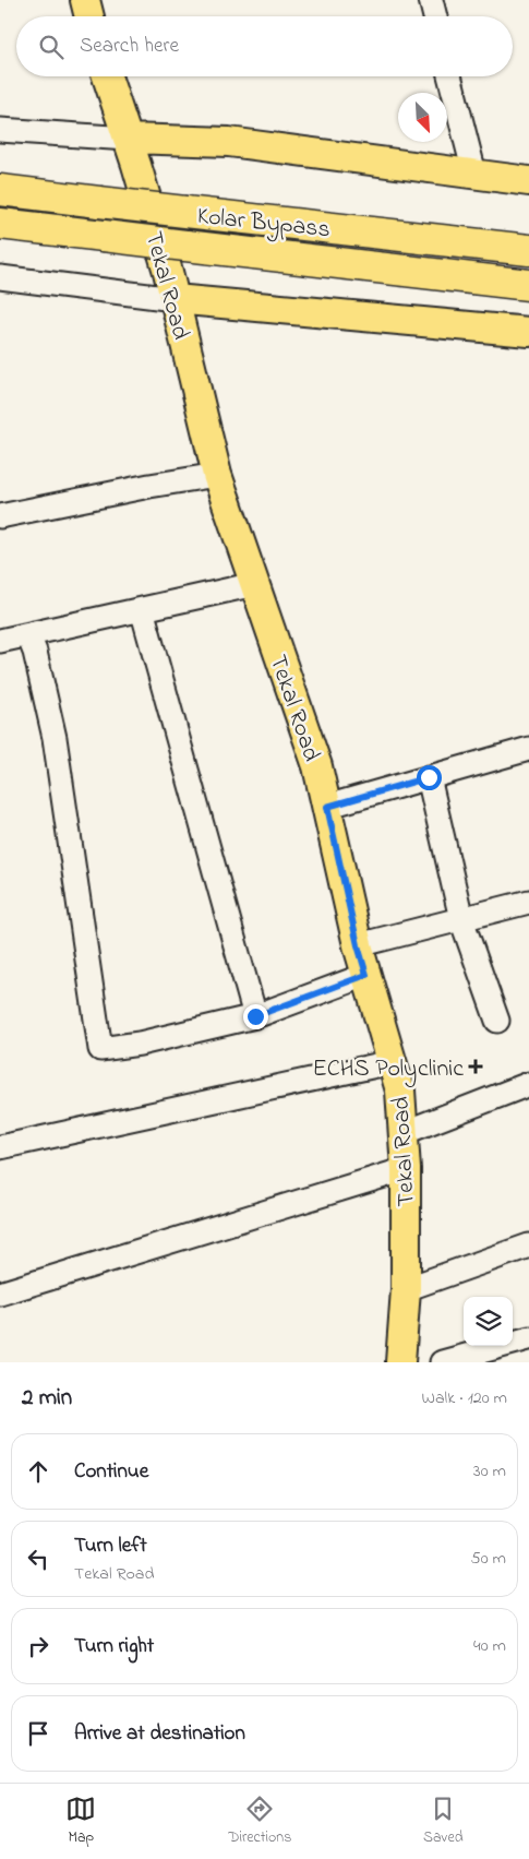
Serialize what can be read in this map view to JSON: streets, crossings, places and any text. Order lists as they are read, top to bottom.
{
  "streets": {
    "highway": ["Kolar Bypass"],
    "main road": ["Tekal Road"]
  },
  "places": {
    "health": ["ECHS Polyclinic"]
  },
  "north": "bottom right",
  "page": {
    "search": "Search here",
    "heading": ["2 min", "Walk · 120 m"],
    "list": [
      ["Continue", "30 m"],
      ["Turn left", "Tekal Road", "50 m"],
      ["Turn right", "40 m"],
      "Arrive at destination"
    ],
    "nav": ["Map", "Directions", "Saved"]
  }
}
